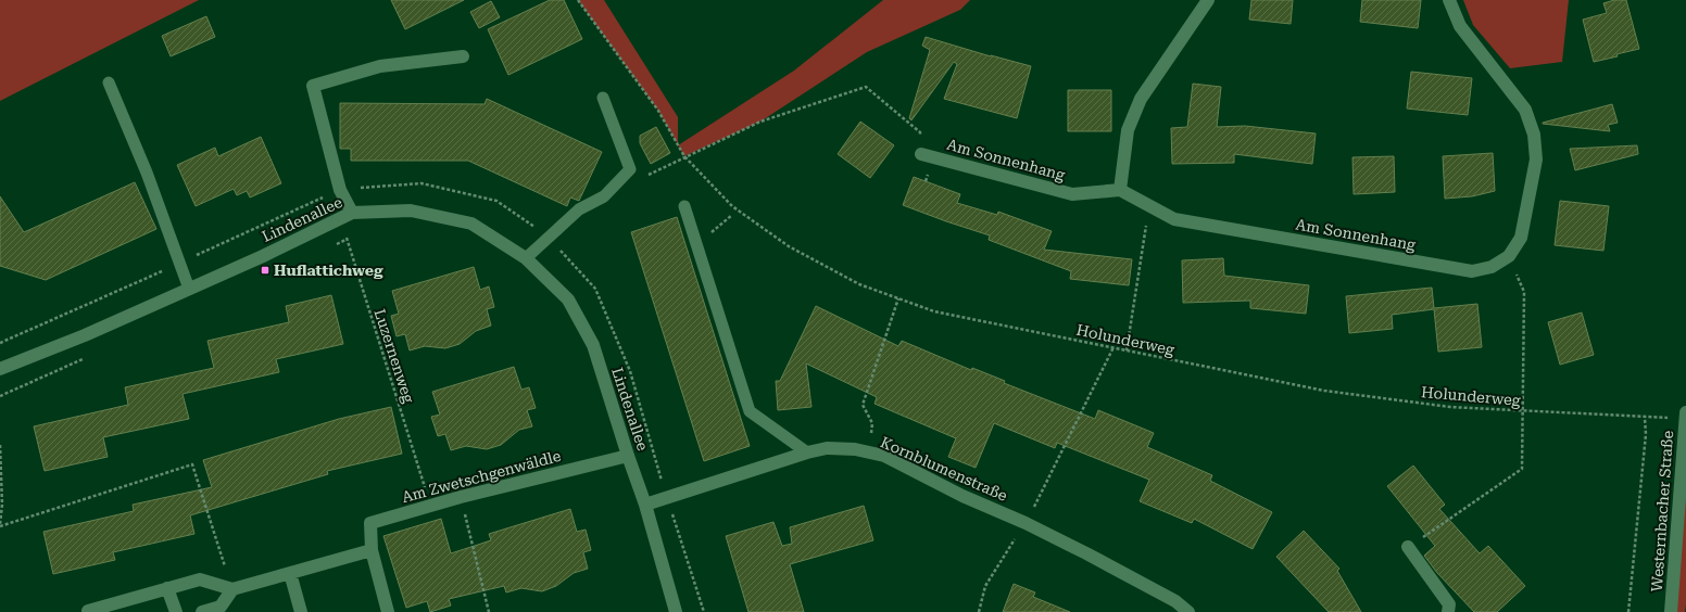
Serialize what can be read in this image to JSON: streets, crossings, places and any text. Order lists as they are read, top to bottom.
{
  "streets": {
    "street": [
      "Am Sonnenhang",
      "Lindenallee",
      "Kornblumenstraße",
      "Am Zwetschgenwäldle",
      "Westernbacher Straße"
    ],
    "path": ["Holunderweg", "Luzernenweg"]
  },
  "crossings": [
    ["Lindenallee", "Luzernenweg"],
    ["Lindenallee", "Kornblumenstraße"],
    ["Lindenallee", "Am Zwetschgenwäldle"],
    ["Luzernenweg", "Am Zwetschgenwäldle"]
  ],
  "places": {
    "transit": ["Huflattichweg"]
  }
}
